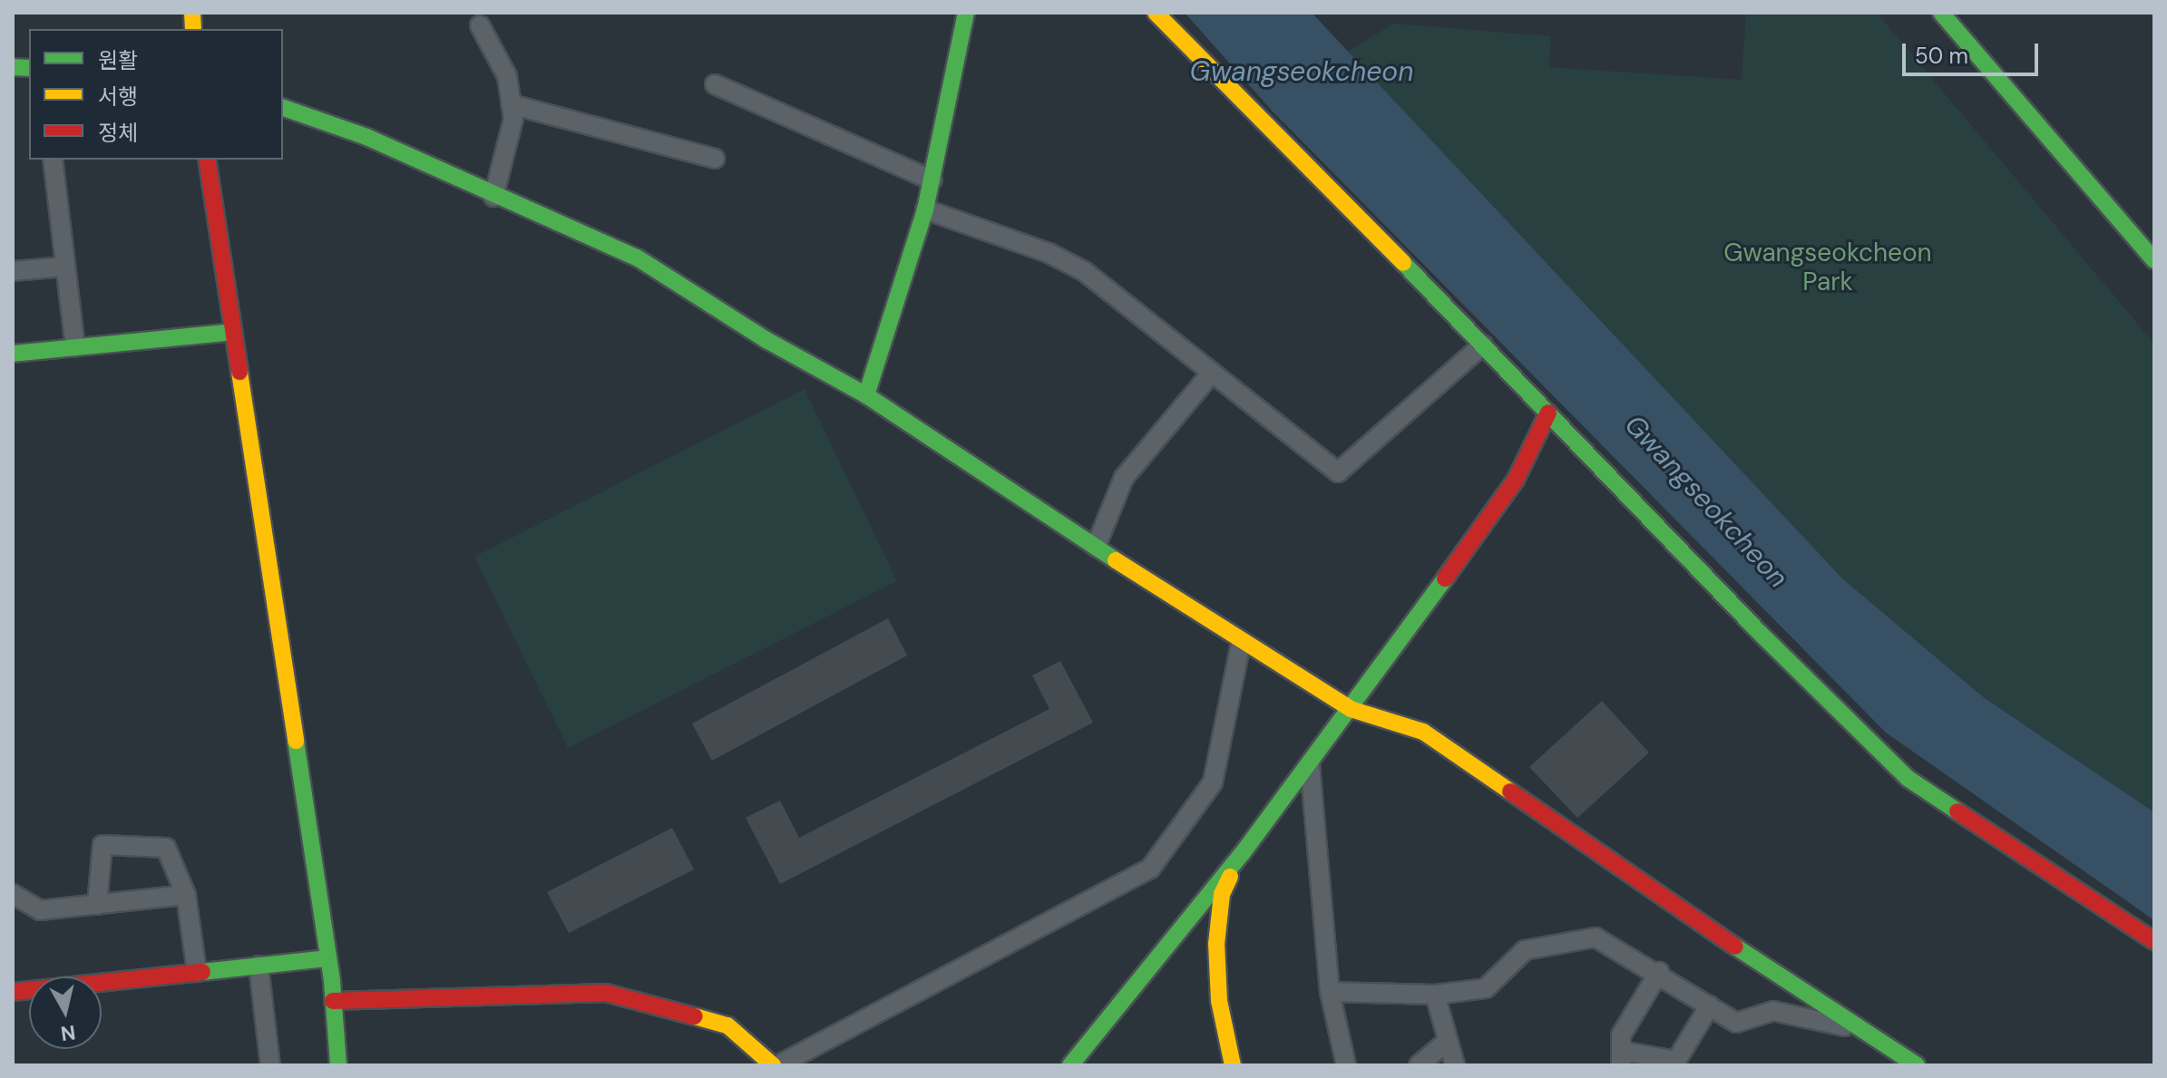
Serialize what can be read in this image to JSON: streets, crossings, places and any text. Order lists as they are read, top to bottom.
{
  "water": ["Gwangseokcheon"],
  "parks": ["Gwangseokcheon Park"],
  "legend": ["원활", "서행", "정체"],
  "scale_bar": "50 m",
  "north": "bottom"
}
